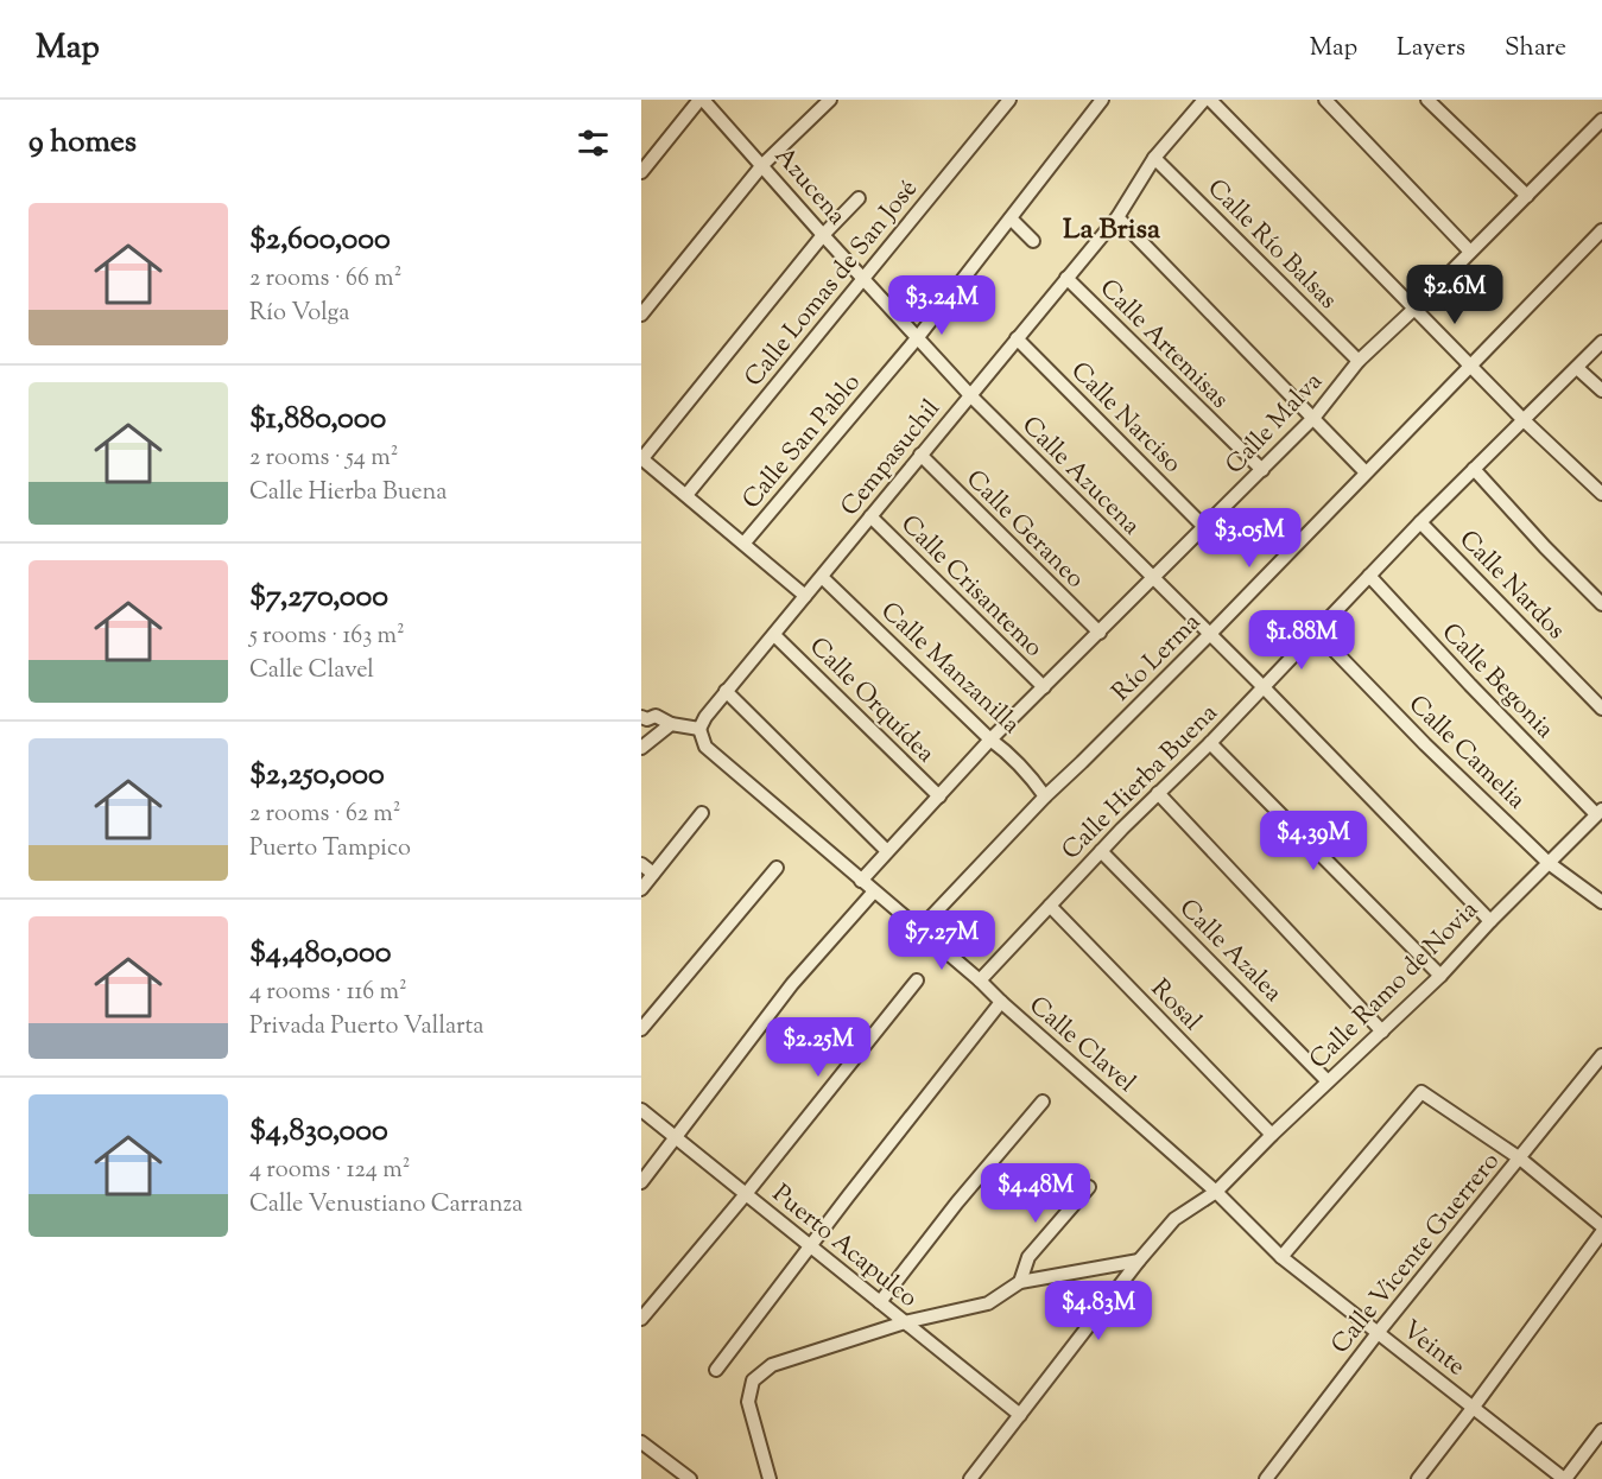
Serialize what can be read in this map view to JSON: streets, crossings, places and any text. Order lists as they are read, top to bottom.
{
  "streets": {
    "street": [
      "Azucena",
      "Calle Río Balsas",
      "Calle Lomas de San José",
      "Calle Artemisas",
      "Calle Narciso",
      "Calle Malva",
      "Calle San Pablo",
      "Cempasuchil",
      "Calle Azucena",
      "Calle Geraneo",
      "Calle Nardos",
      "Calle Crisantemo",
      "Río Lerma",
      "Calle Manzanilla",
      "Calle Begonia",
      "Calle Orquídea",
      "Calle Camelia",
      "Calle Hierba Buena",
      "Calle Azalea",
      "Calle Ramo de Novia",
      "Rosal",
      "Calle Clavel",
      "Puerto Acapulco",
      "Calle Vicente Guerrero",
      "Veinte"
    ]
  },
  "crossings": [
    ["Azucena", "Calle Lomas de San José"],
    ["Azucena", "Calle San Pablo"],
    ["Azucena", "Cempasuchil"],
    ["Azucena", "Calle Azucena"],
    ["Calle Río Balsas", "Calle Malva"],
    ["Calle Río Balsas", "Cempasuchil"],
    ["Calle Artemisas", "Calle Malva"],
    ["Calle Artemisas", "Cempasuchil"],
    ["Calle Narciso", "Calle Malva"],
    ["Calle Narciso", "Cempasuchil"],
    ["Calle Malva", "Calle Azucena"],
    ["Calle Malva", "Calle Geraneo"],
    ["Calle Malva", "Calle Crisantemo"],
    ["Calle Malva", "Calle Manzanilla"],
    ["Calle Malva", "Calle Orquídea"],
    ["Calle Malva", "Calle Clavel"],
    ["Cempasuchil", "Calle Azucena"],
    ["Cempasuchil", "Calle Geraneo"],
    ["Cempasuchil", "Calle Crisantemo"],
    ["Cempasuchil", "Calle Manzanilla"],
    ["Cempasuchil", "Calle Orquídea"],
    ["Cempasuchil", "Calle Clavel"],
    ["Calle Azucena", "Río Lerma"],
    ["Calle Azucena", "Calle Hierba Buena"],
    ["Calle Azucena", "Calle Ramo de Novia"],
    ["Calle Nardos", "Calle Hierba Buena"],
    ["Río Lerma", "Calle Manzanilla"],
    ["Río Lerma", "Calle Clavel"],
    ["Calle Begonia", "Calle Hierba Buena"],
    ["Calle Begonia", "Calle Ramo de Novia"],
    ["Calle Camelia", "Calle Hierba Buena"],
    ["Calle Camelia", "Calle Ramo de Novia"],
    ["Calle Hierba Buena", "Calle Azalea"],
    ["Calle Hierba Buena", "Rosal"],
    ["Calle Hierba Buena", "Calle Clavel"],
    ["Calle Azalea", "Calle Ramo de Novia"],
    ["Calle Ramo de Novia", "Rosal"],
    ["Calle Ramo de Novia", "Calle Clavel"],
    ["Calle Ramo de Novia", "Puerto Acapulco"],
    ["Calle Ramo de Novia", "Veinte"],
    ["Calle Clavel", "Veinte"],
    ["Calle Vicente Guerrero", "Veinte"]
  ],
  "districts": ["La Brisa"],
  "page": {
    "header": "Map",
    "nav": ["Map", "Layers", "Share"],
    "heading": "9 homes",
    "list": [
      {
        "name": "$2,600,000",
        "note": "2 rooms · 66 m² · Río Volga"
      },
      {
        "name": "$1,880,000",
        "note": "2 rooms · 54 m² · Calle Hierba Buena"
      },
      {
        "name": "$7,270,000",
        "note": "5 rooms · 163 m² · Calle Clavel"
      },
      {
        "name": "$2,250,000",
        "note": "2 rooms · 62 m² · Puerto Tampico"
      },
      {
        "name": "$4,480,000",
        "note": "4 rooms · 116 m² · Privada Puerto Vallarta"
      },
      {
        "name": "$4,830,000",
        "note": "4 rooms · 124 m² · Calle Venustiano Carranza"
      }
    ],
    "price": [
      "$2.6M",
      "$3.24M",
      "$3.05M",
      "$1.88M",
      "$4.39M",
      "$7.27M",
      "$2.25M",
      "$4.48M",
      "$4.83M"
    ]
  }
}
